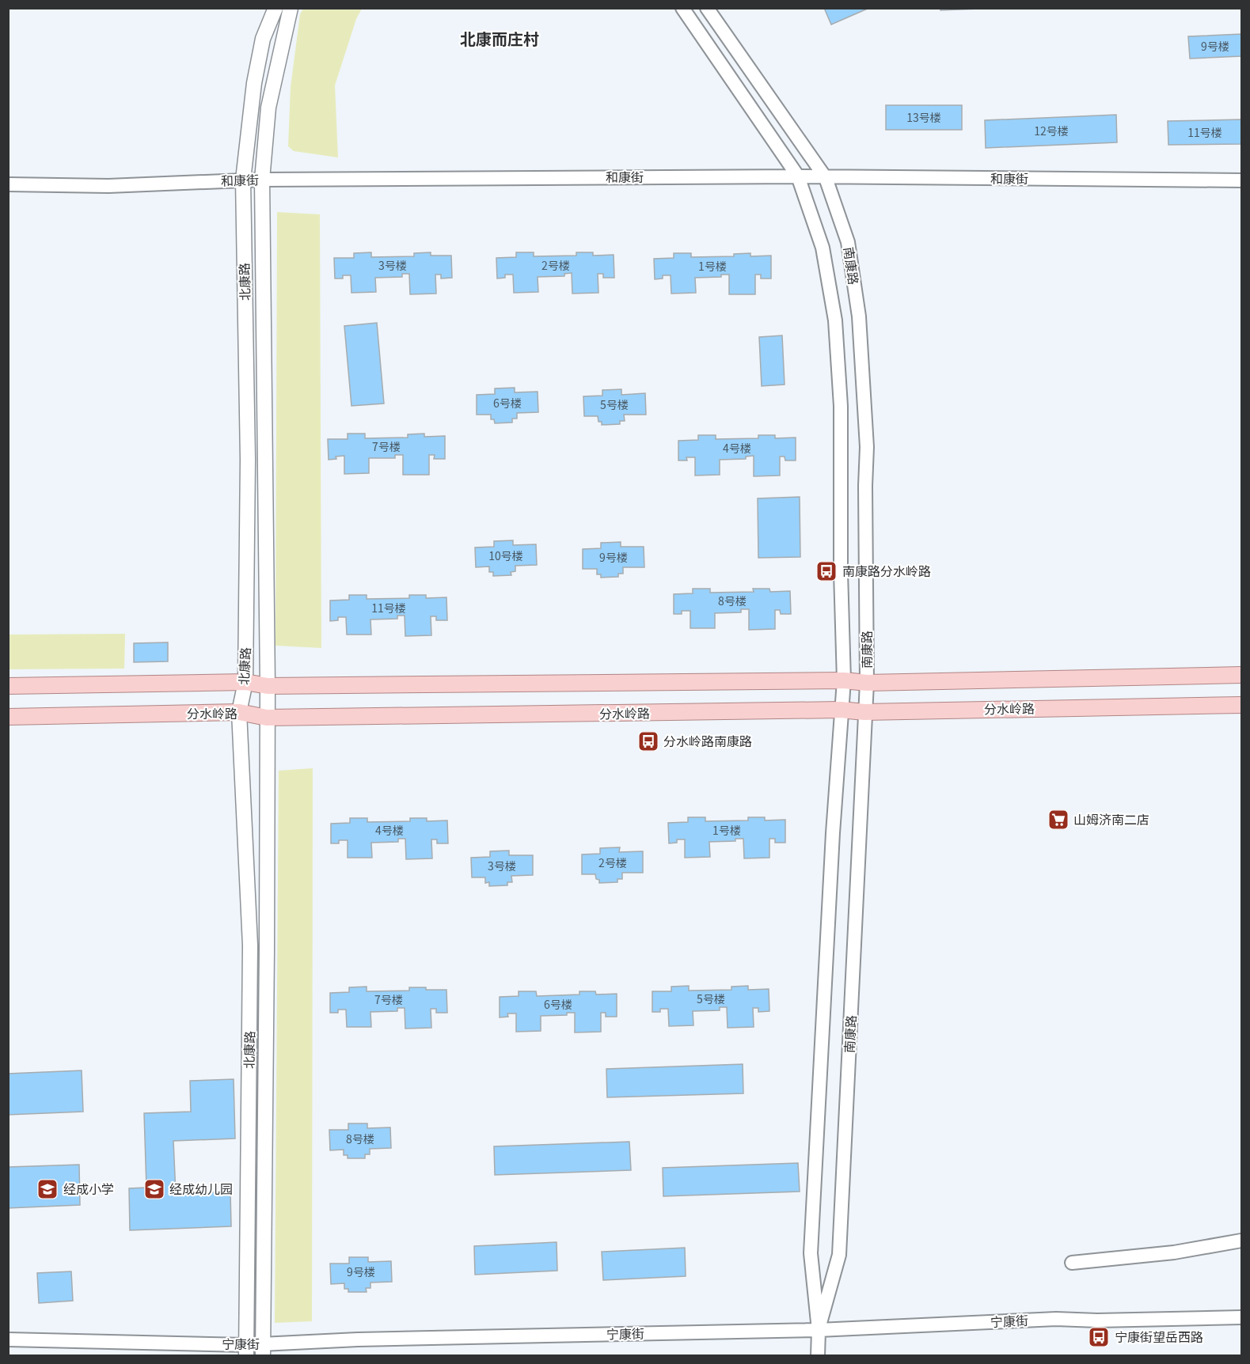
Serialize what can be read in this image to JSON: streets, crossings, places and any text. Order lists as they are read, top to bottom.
{
  "streets": {
    "main road": ["北康路", "分水岭路"],
    "street": ["和康街", "南康路", "宁康街"]
  },
  "crossings": [
    ["和康街", "南康路"],
    ["和康街", "北康路"],
    ["南康路", "分水岭路"],
    ["南康路", "宁康街"],
    ["北康路", "分水岭路"],
    ["北康路", "宁康街"]
  ],
  "districts": ["北康而庄村"],
  "places": {
    "bus stop": ["南康路分水岭路", "分水岭路南康路", "宁康街望岳西路"],
    "supermarket": ["山姆济南二店"],
    "school or university": ["经成小学", "经成幼儿园"]
  },
  "house_numbers": [
    "9号楼",
    "13号楼",
    "12号楼",
    "11号楼",
    "3号楼",
    "2号楼",
    "1号楼",
    "6号楼",
    "5号楼",
    "7号楼",
    "4号楼",
    "10号楼",
    "9号楼",
    "8号楼",
    "11号楼",
    "4号楼",
    "1号楼",
    "2号楼",
    "3号楼",
    "5号楼",
    "7号楼",
    "6号楼",
    "8号楼",
    "9号楼"
  ]
}
